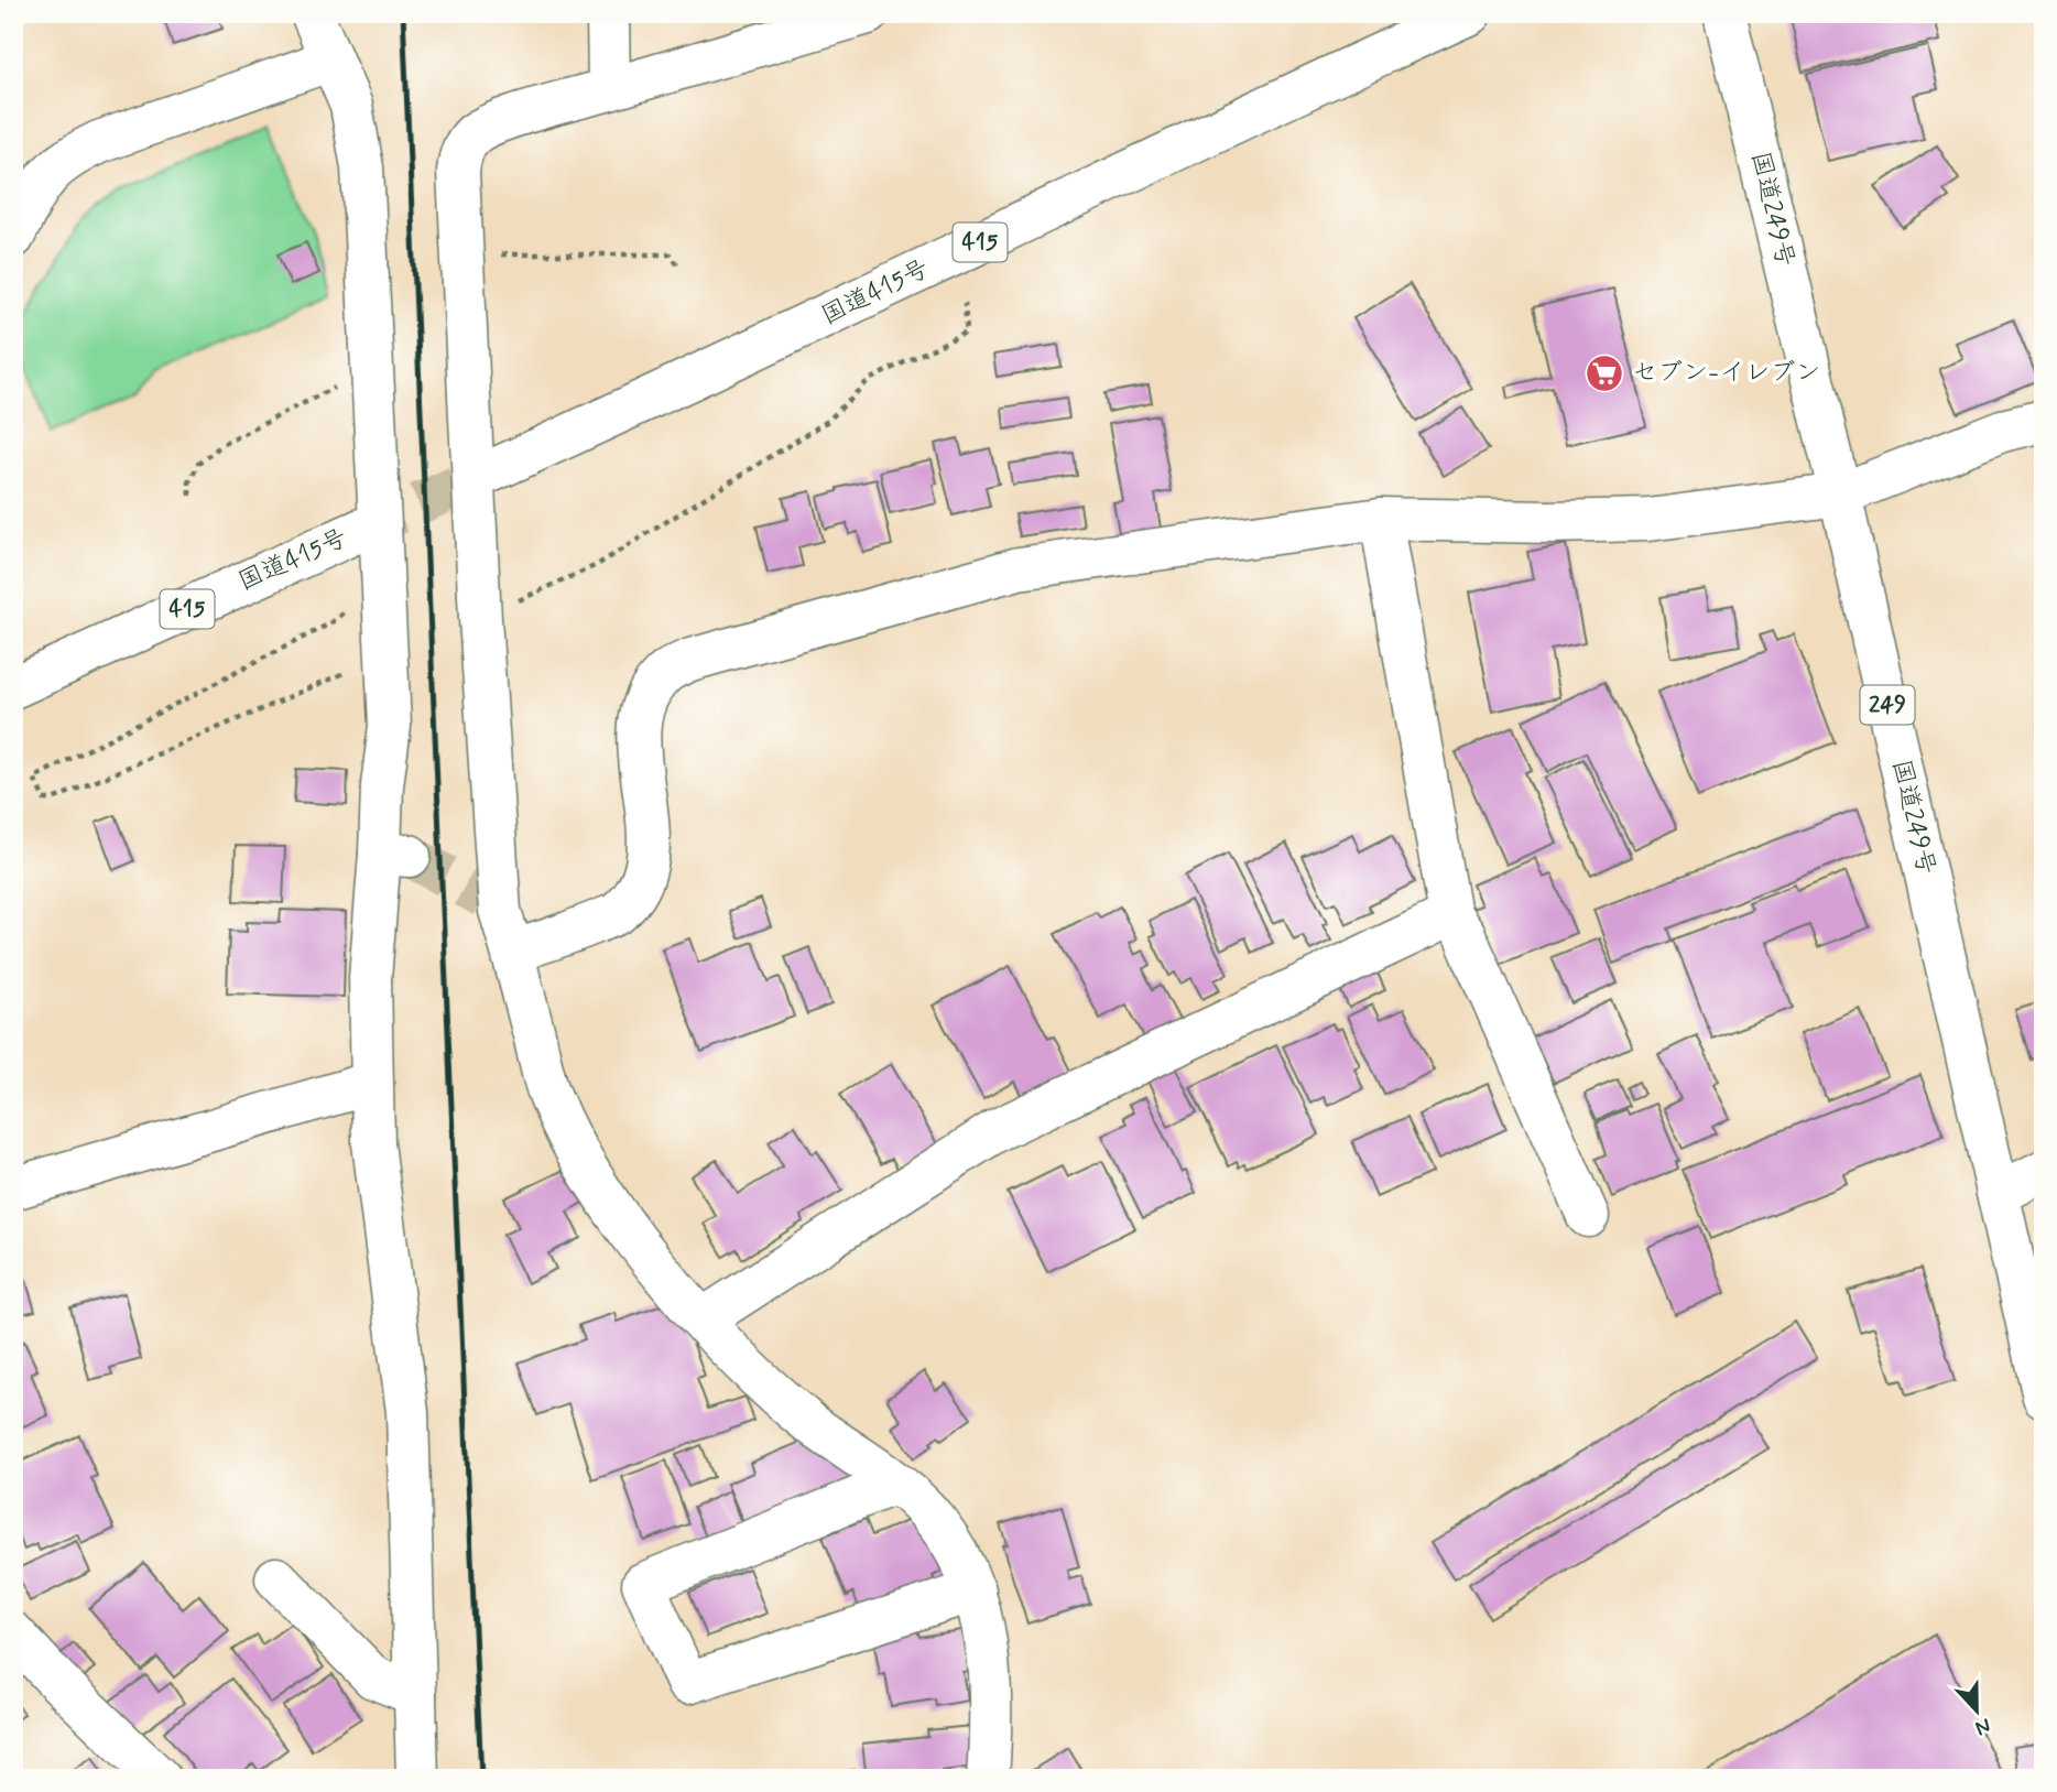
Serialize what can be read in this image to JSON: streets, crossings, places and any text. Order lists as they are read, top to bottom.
{
  "streets": {
    "main road": [
      "国道249号",
      "415",
      "国道415号",
      "249"
    ]
  },
  "places": {
    "supermarket": ["セブン-イレブン"]
  },
  "north": "bottom"
}
